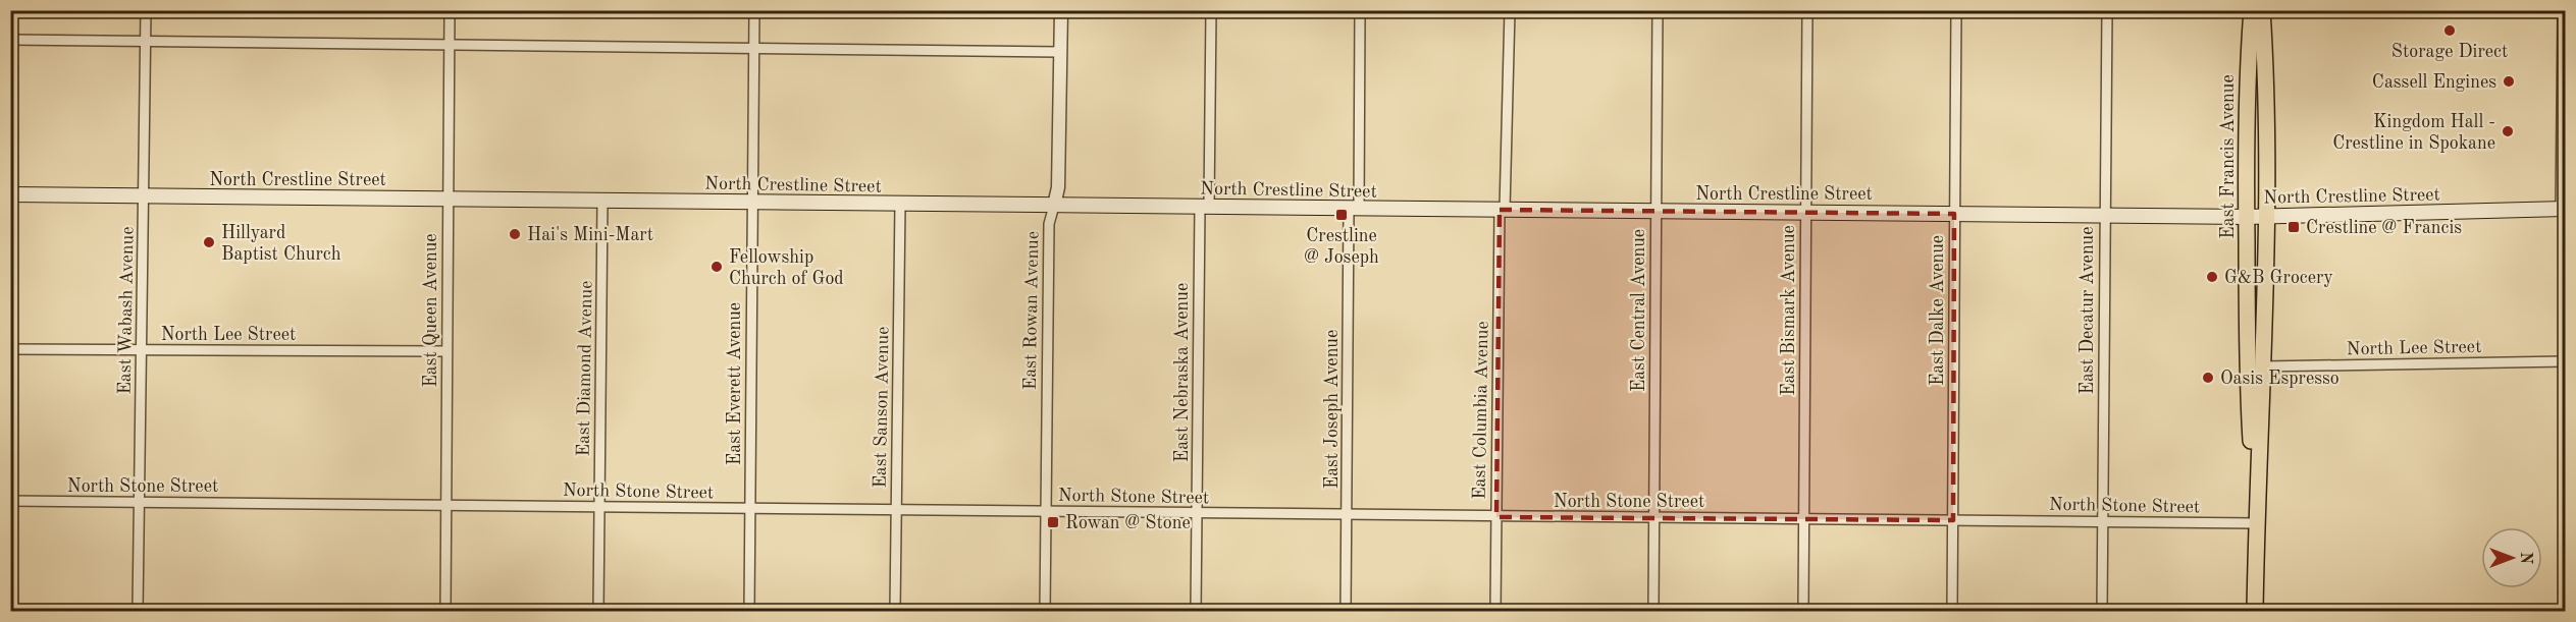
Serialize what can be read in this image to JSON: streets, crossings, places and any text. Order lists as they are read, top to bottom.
{
  "streets": {
    "main road": ["East Francis Avenue", "North Crestline Street"],
    "street": [
      "East Wabash Avenue",
      "East Queen Avenue",
      "East Rowan Avenue",
      "East Central Avenue",
      "East Bismark Avenue",
      "East Dalke Avenue",
      "East Decatur Avenue",
      "North Lee Street",
      "East Diamond Avenue",
      "East Nebraska Avenue",
      "East Everett Avenue",
      "East Sanson Avenue",
      "East Joseph Avenue",
      "East Columbia Avenue",
      "North Stone Street"
    ]
  },
  "crossings": [
    ["East Francis Avenue", "North Crestline Street"],
    ["East Francis Avenue", "North Lee Street"],
    ["East Francis Avenue", "North Stone Street"],
    ["North Crestline Street", "East Wabash Avenue"],
    ["North Crestline Street", "East Queen Avenue"],
    ["North Crestline Street", "East Rowan Avenue"],
    ["North Crestline Street", "East Central Avenue"],
    ["North Crestline Street", "East Bismark Avenue"],
    ["North Crestline Street", "East Dalke Avenue"],
    ["North Crestline Street", "East Decatur Avenue"],
    ["North Crestline Street", "East Diamond Avenue"],
    ["North Crestline Street", "East Nebraska Avenue"],
    ["North Crestline Street", "East Everett Avenue"],
    ["North Crestline Street", "East Sanson Avenue"],
    ["North Crestline Street", "East Joseph Avenue"],
    ["North Crestline Street", "East Columbia Avenue"],
    ["East Wabash Avenue", "North Lee Street"],
    ["East Wabash Avenue", "North Stone Street"],
    ["East Queen Avenue", "North Lee Street"],
    ["East Queen Avenue", "North Stone Street"],
    ["East Rowan Avenue", "North Stone Street"],
    ["East Central Avenue", "North Stone Street"],
    ["East Bismark Avenue", "North Stone Street"],
    ["East Dalke Avenue", "North Stone Street"],
    ["East Decatur Avenue", "North Stone Street"],
    ["East Diamond Avenue", "North Stone Street"],
    ["East Nebraska Avenue", "North Stone Street"],
    ["East Everett Avenue", "North Stone Street"],
    ["East Sanson Avenue", "North Stone Street"],
    ["East Joseph Avenue", "North Stone Street"],
    ["East Columbia Avenue", "North Stone Street"]
  ],
  "places": {
    "other": [
      "Storage Direct",
      "Cassell Engines",
      "Kingdom Hall - Crestline in Spokane",
      "Hai's Mini-Mart",
      "Hillyard Baptist Church",
      "Fellowship Church of God",
      "G&B Grocery",
      "Oasis Espresso"
    ],
    "transit": ["Crestline @ Joseph", "Crestline @ Francis", "Rowan @ Stone"]
  },
  "north": "right"
}
